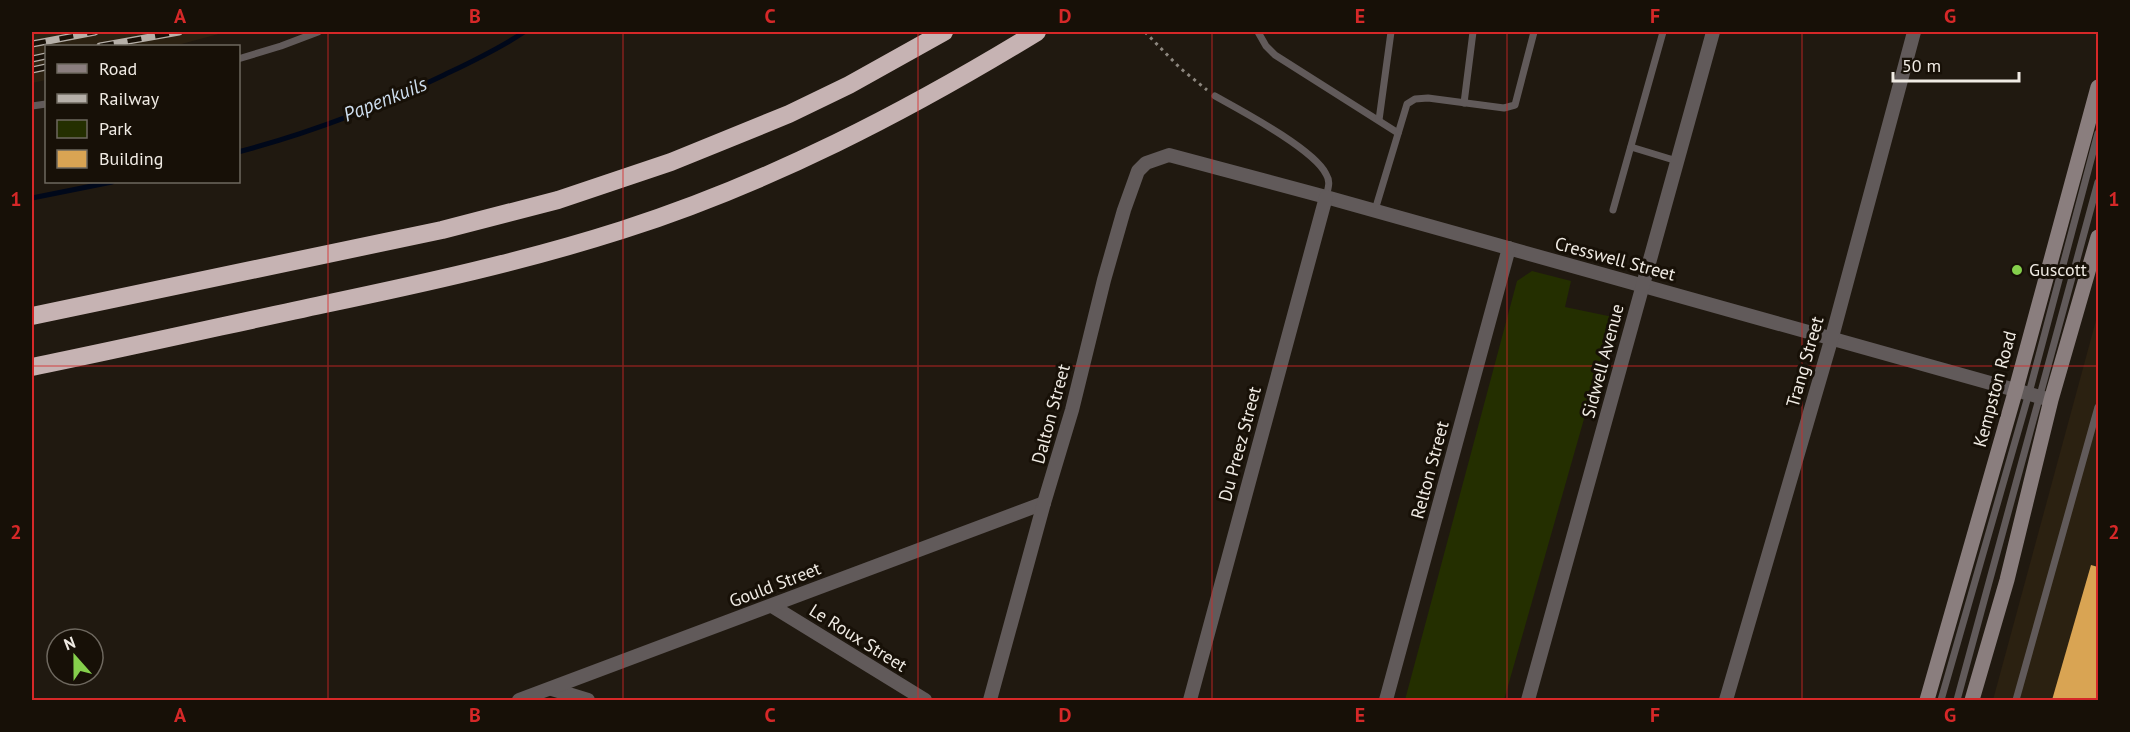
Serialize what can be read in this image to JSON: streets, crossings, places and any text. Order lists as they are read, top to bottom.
{
  "streets": {
    "main road": ["Kempston Road"],
    "street": [
      "Cresswell Street",
      "Sidwell Avenue",
      "Trang Street",
      "Dalton Street",
      "Du Preez Street",
      "Relton Street",
      "Gould Street",
      "Le Roux Street"
    ]
  },
  "crossings": [
    ["Cresswell Street", "Sidwell Avenue"],
    ["Cresswell Street", "Trang Street"],
    ["Cresswell Street", "Kempston Road"],
    ["Cresswell Street", "Dalton Street"],
    ["Cresswell Street", "Du Preez Street"],
    ["Cresswell Street", "Relton Street"],
    ["Dalton Street", "Gould Street"],
    ["Gould Street", "Le Roux Street"]
  ],
  "water": ["Papenkuils"],
  "places": ["Guscott"],
  "legend": [
    "Road",
    "Railway",
    "Park",
    "Building"
  ],
  "scale_bar": "50 m",
  "north": "top",
  "grid": {
    "columns": [
      "A",
      "B",
      "C",
      "D",
      "E",
      "F",
      "G"
    ],
    "rows": ["1", "2"]
  }
}
